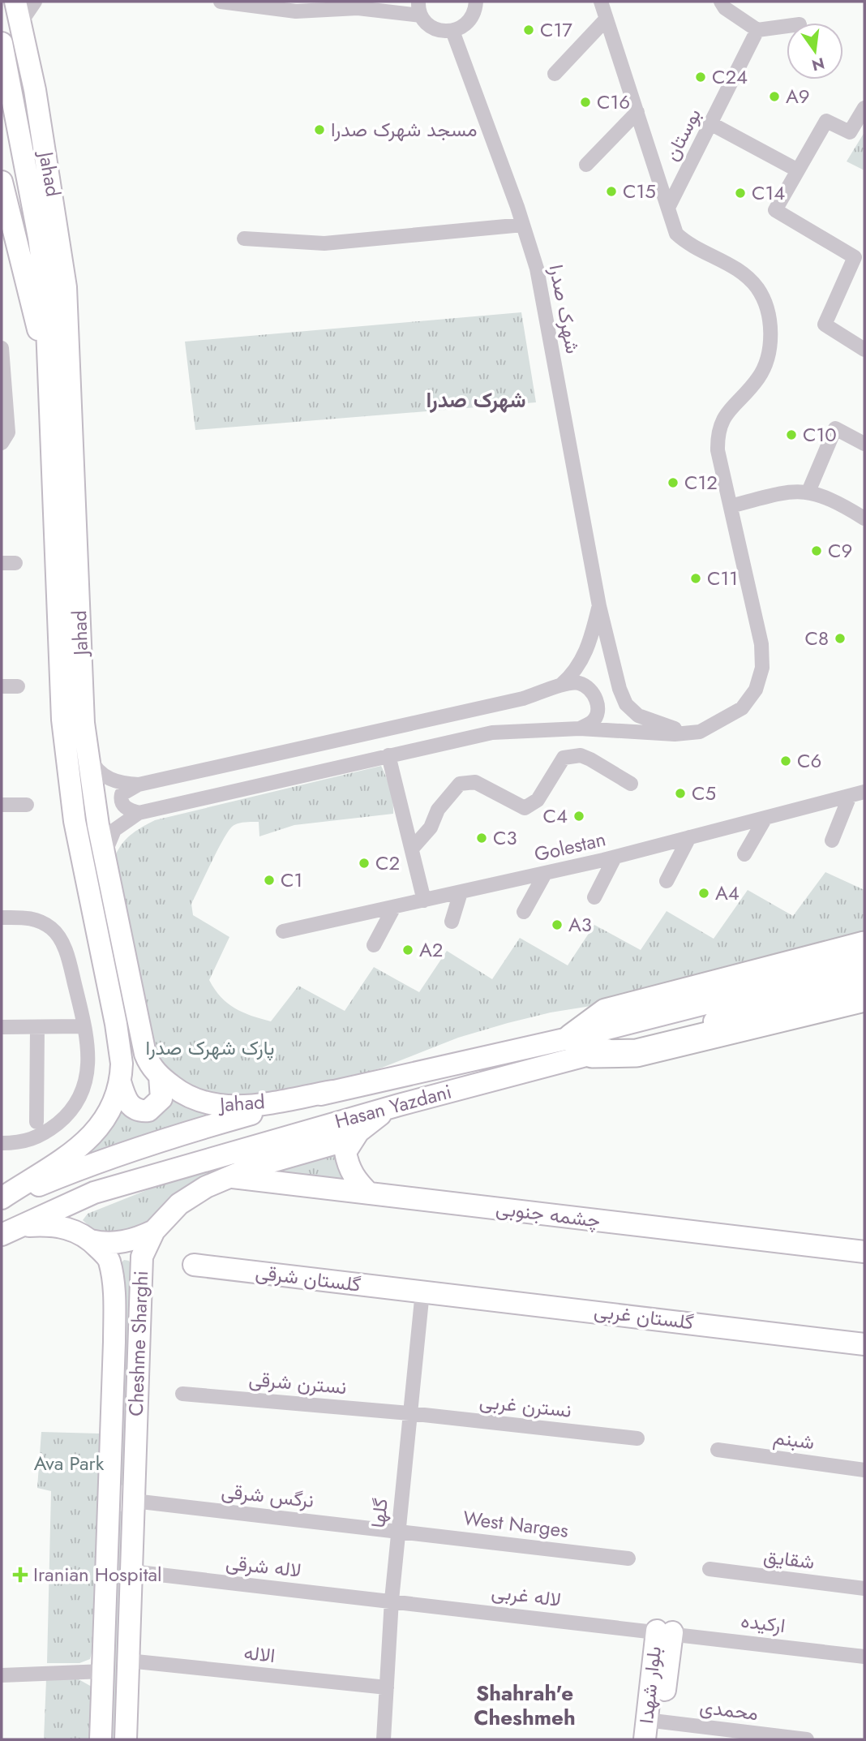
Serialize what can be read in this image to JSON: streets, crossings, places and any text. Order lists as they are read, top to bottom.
{
  "streets": {
    "street": [
      "بوستان",
      "Jahad",
      "شهرک صدرا",
      "Golestan",
      "Hasan Yazdani",
      "چشمه جنوبی",
      "گلستان شرقی",
      "گلستان غربی",
      "Cheshme Sharghi",
      "نسترن شرقی",
      "نسترن غربی",
      "شبنم",
      "نرگس شرقی",
      "گلها",
      "West Narges",
      "شقایق",
      "لاله شرقی",
      "لاله غربی",
      "ارکیده",
      "الاله",
      "بلوار شهدا",
      "محمدی"
    ]
  },
  "crossings": [
    ["Jahad", "Hasan Yazdani"],
    ["Hasan Yazdani", "Cheshme Sharghi"],
    ["چشمه جنوبی", "Cheshme Sharghi"],
    ["گلستان شرقی", "گلستان غربی"],
    ["گلستان شرقی", "گلها"],
    ["گلستان غربی", "گلها"],
    ["Cheshme Sharghi", "نرگس شرقی"],
    ["Cheshme Sharghi", "لاله شرقی"],
    ["Cheshme Sharghi", "الاله"],
    ["نسترن شرقی", "نسترن غربی"],
    ["نسترن شرقی", "گلها"],
    ["نسترن غربی", "گلها"],
    ["نرگس شرقی", "گلها"],
    ["نرگس شرقی", "West Narges"],
    ["گلها", "West Narges"],
    ["گلها", "لاله شرقی"],
    ["گلها", "لاله غربی"],
    ["گلها", "الاله"],
    ["لاله شرقی", "لاله غربی"],
    ["لاله غربی", "ارکیده"],
    ["لاله غربی", "بلوار شهدا"],
    ["ارکیده", "بلوار شهدا"],
    ["بلوار شهدا", "محمدی"]
  ],
  "districts": ["شهرک صدرا", "Shahrah'e Cheshmeh"],
  "parks": ["پارک شهرک صدرا", "Ava Park"],
  "places": {
    "other": [
      "C17",
      "C24",
      "A9",
      "C16",
      "مسجد شهرک صدرا",
      "C15",
      "C14",
      "C10",
      "C12",
      "C9",
      "C11",
      "C8",
      "C6",
      "C5",
      "C4",
      "C3",
      "C2",
      "C1",
      "A4",
      "A3",
      "A2"
    ],
    "health": ["Iranian Hospital"]
  },
  "north": "bottom"
}
